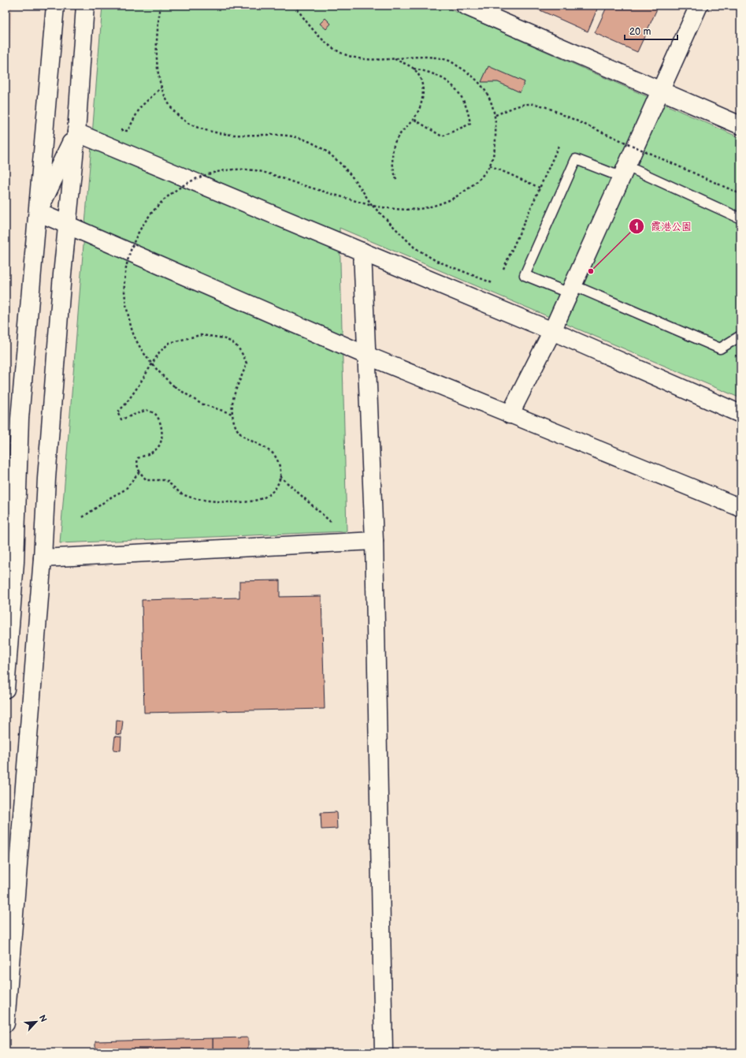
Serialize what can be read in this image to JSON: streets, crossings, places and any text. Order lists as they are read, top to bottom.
{
  "places": ["霞港公園"],
  "scale_bar": "20 m",
  "north": "top right"
}
